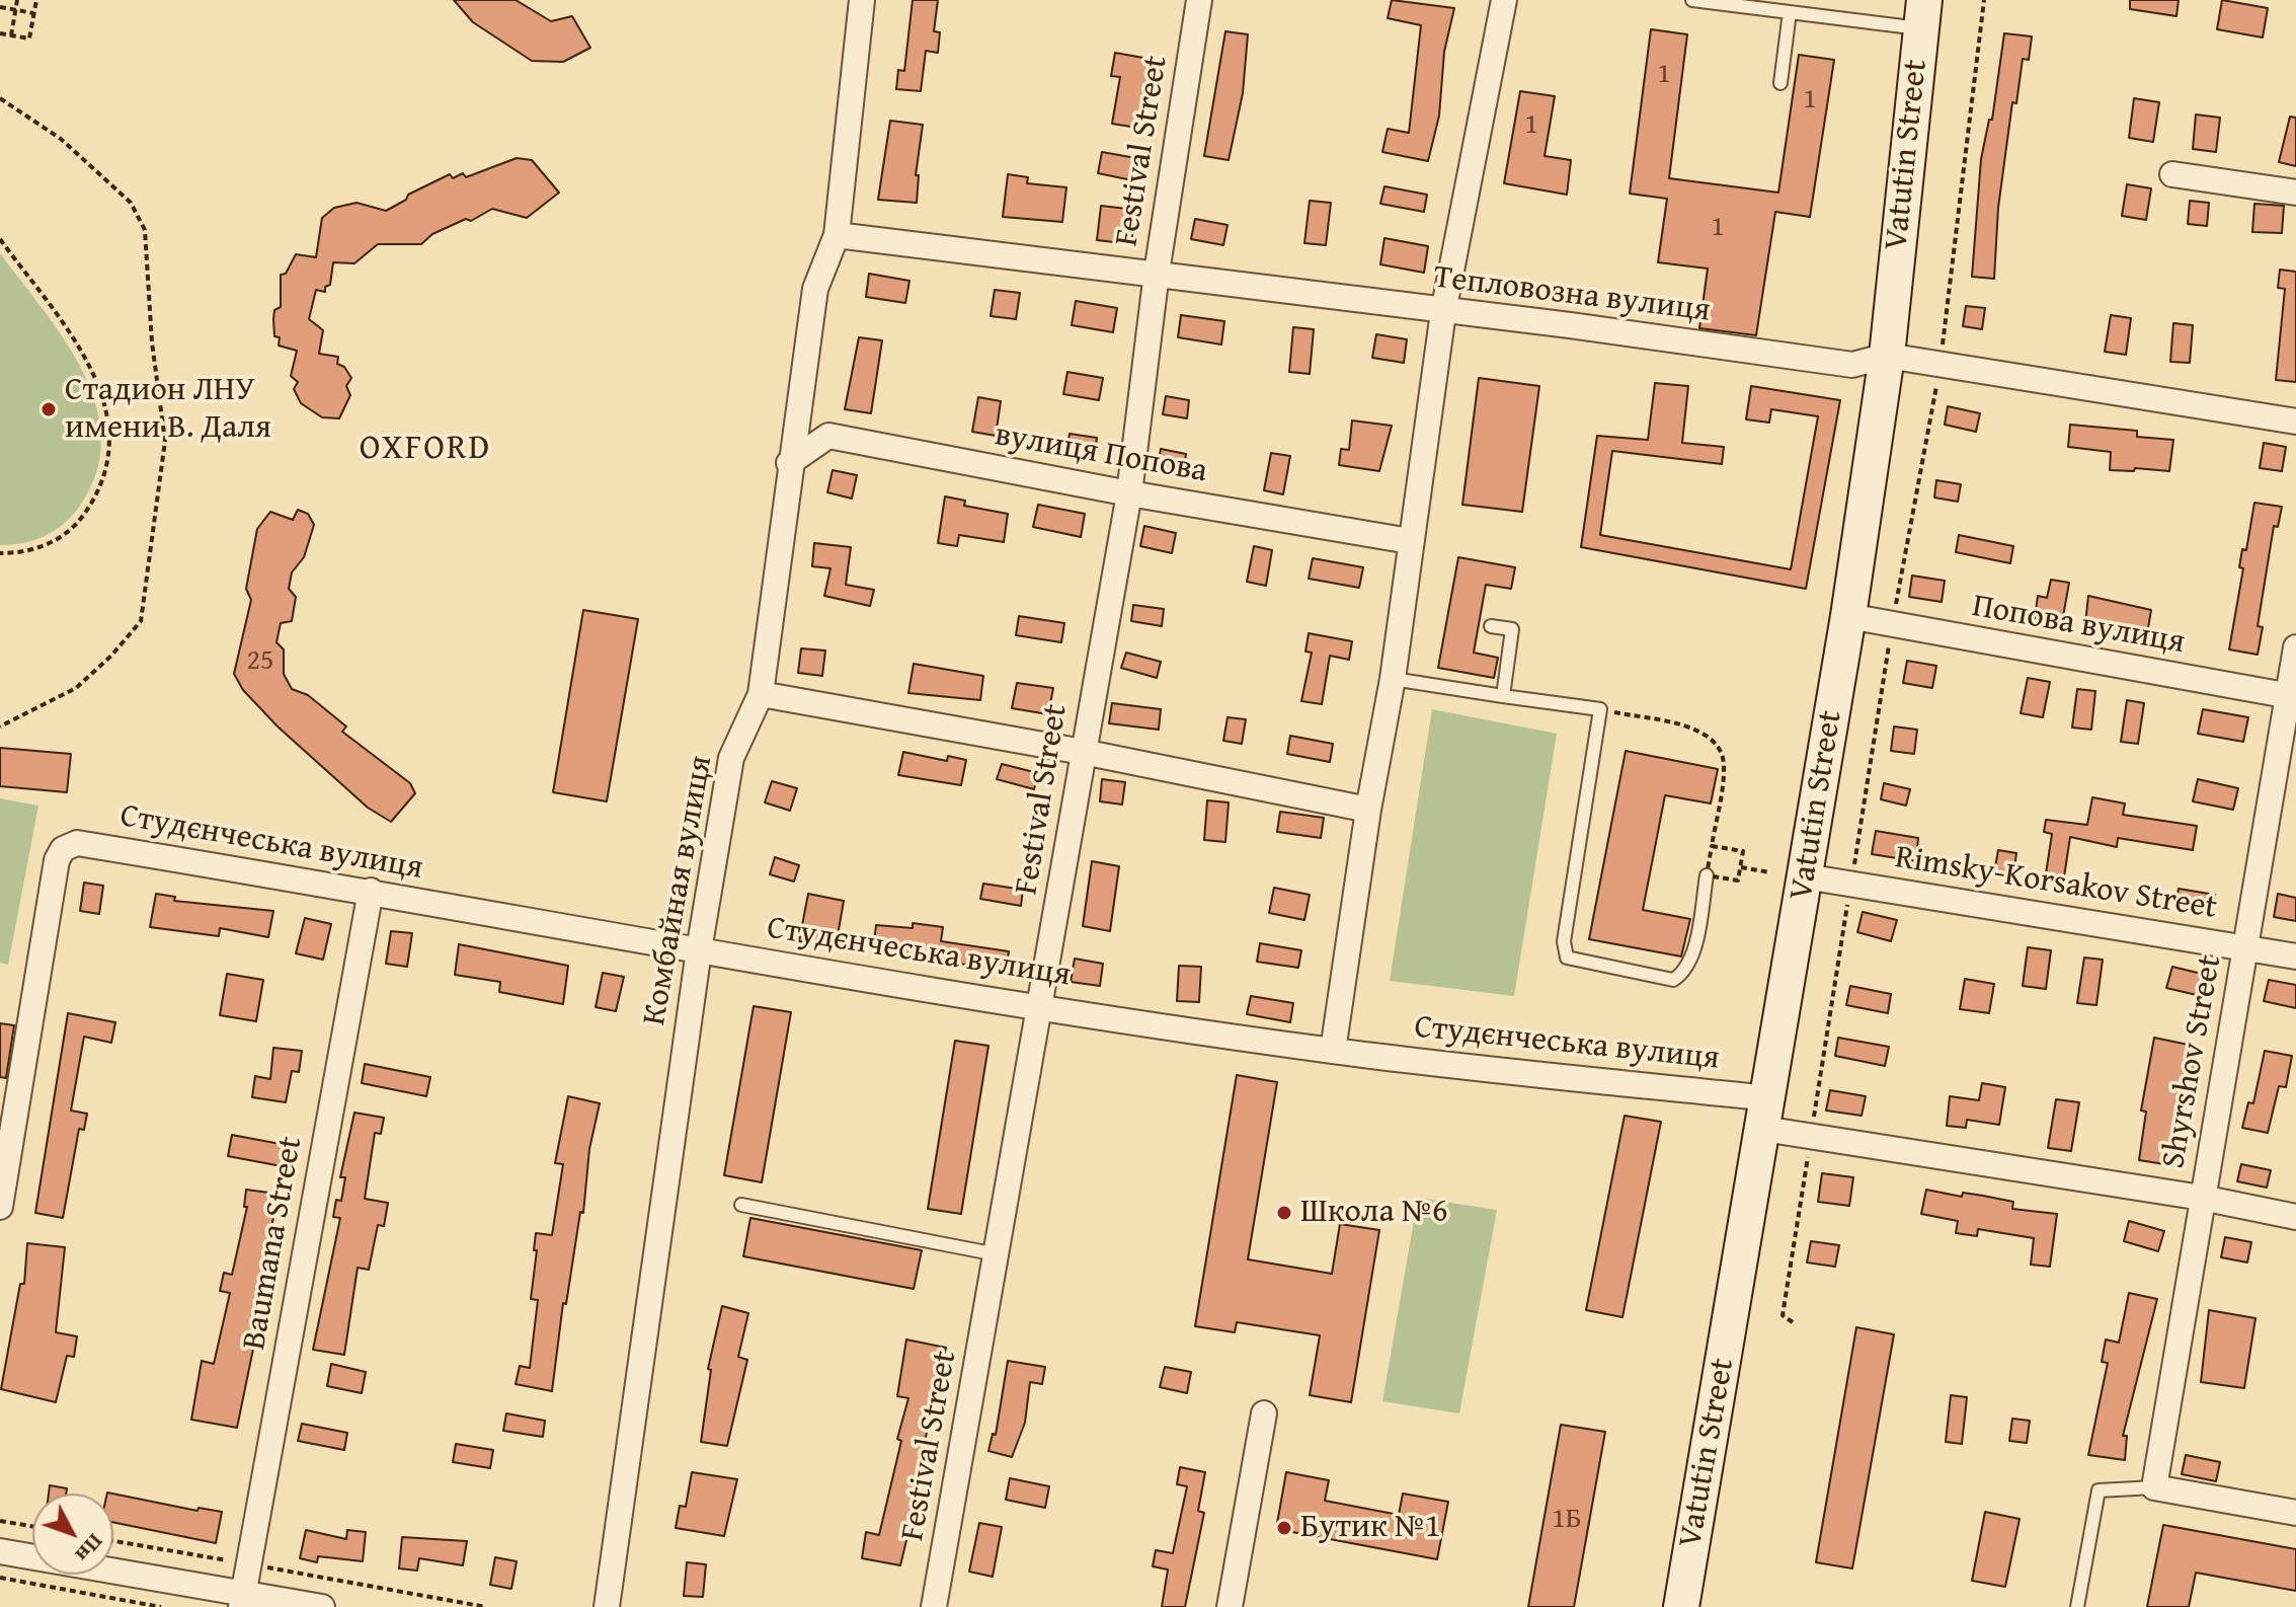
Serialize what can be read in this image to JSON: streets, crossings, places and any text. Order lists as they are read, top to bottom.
{
  "streets": {
    "street": [
      "Festival Street",
      "Vatutin Street",
      "Тепловозна вулиця",
      "вулиця Попова",
      "Попова вулиця",
      "Студєнчеська вулиця",
      "Rimsky-Korsakov Street",
      "Комбайная вулиця",
      "Shyrshov Street",
      "Baumana Street"
    ]
  },
  "crossings": [
    ["Festival Street", "Тепловозна вулиця"],
    ["Festival Street", "вулиця Попова"],
    ["Festival Street", "Студєнчеська вулиця"],
    ["Vatutin Street", "Тепловозна вулиця"],
    ["Vatutin Street", "Попова вулиця"],
    ["Vatutin Street", "Студєнчеська вулиця"],
    ["Vatutin Street", "Rimsky-Korsakov Street"],
    ["Тепловозна вулиця", "Комбайная вулиця"],
    ["вулиця Попова", "Комбайная вулиця"],
    ["Попова вулиця", "Shyrshov Street"],
    ["Студєнчеська вулиця", "Комбайная вулиця"],
    ["Студєнчеська вулиця", "Shyrshov Street"],
    ["Студєнчеська вулиця", "Baumana Street"],
    ["Rimsky-Korsakov Street", "Shyrshov Street"]
  ],
  "districts": ["OXFORD"],
  "places": ["Стадион ЛНУ имени В. Даля", "Школа №6", "Бутик №1"],
  "house_numbers": [
    "1",
    "1",
    "1",
    "1",
    "25",
    "1Б"
  ],
  "north": "bottom right"
}
